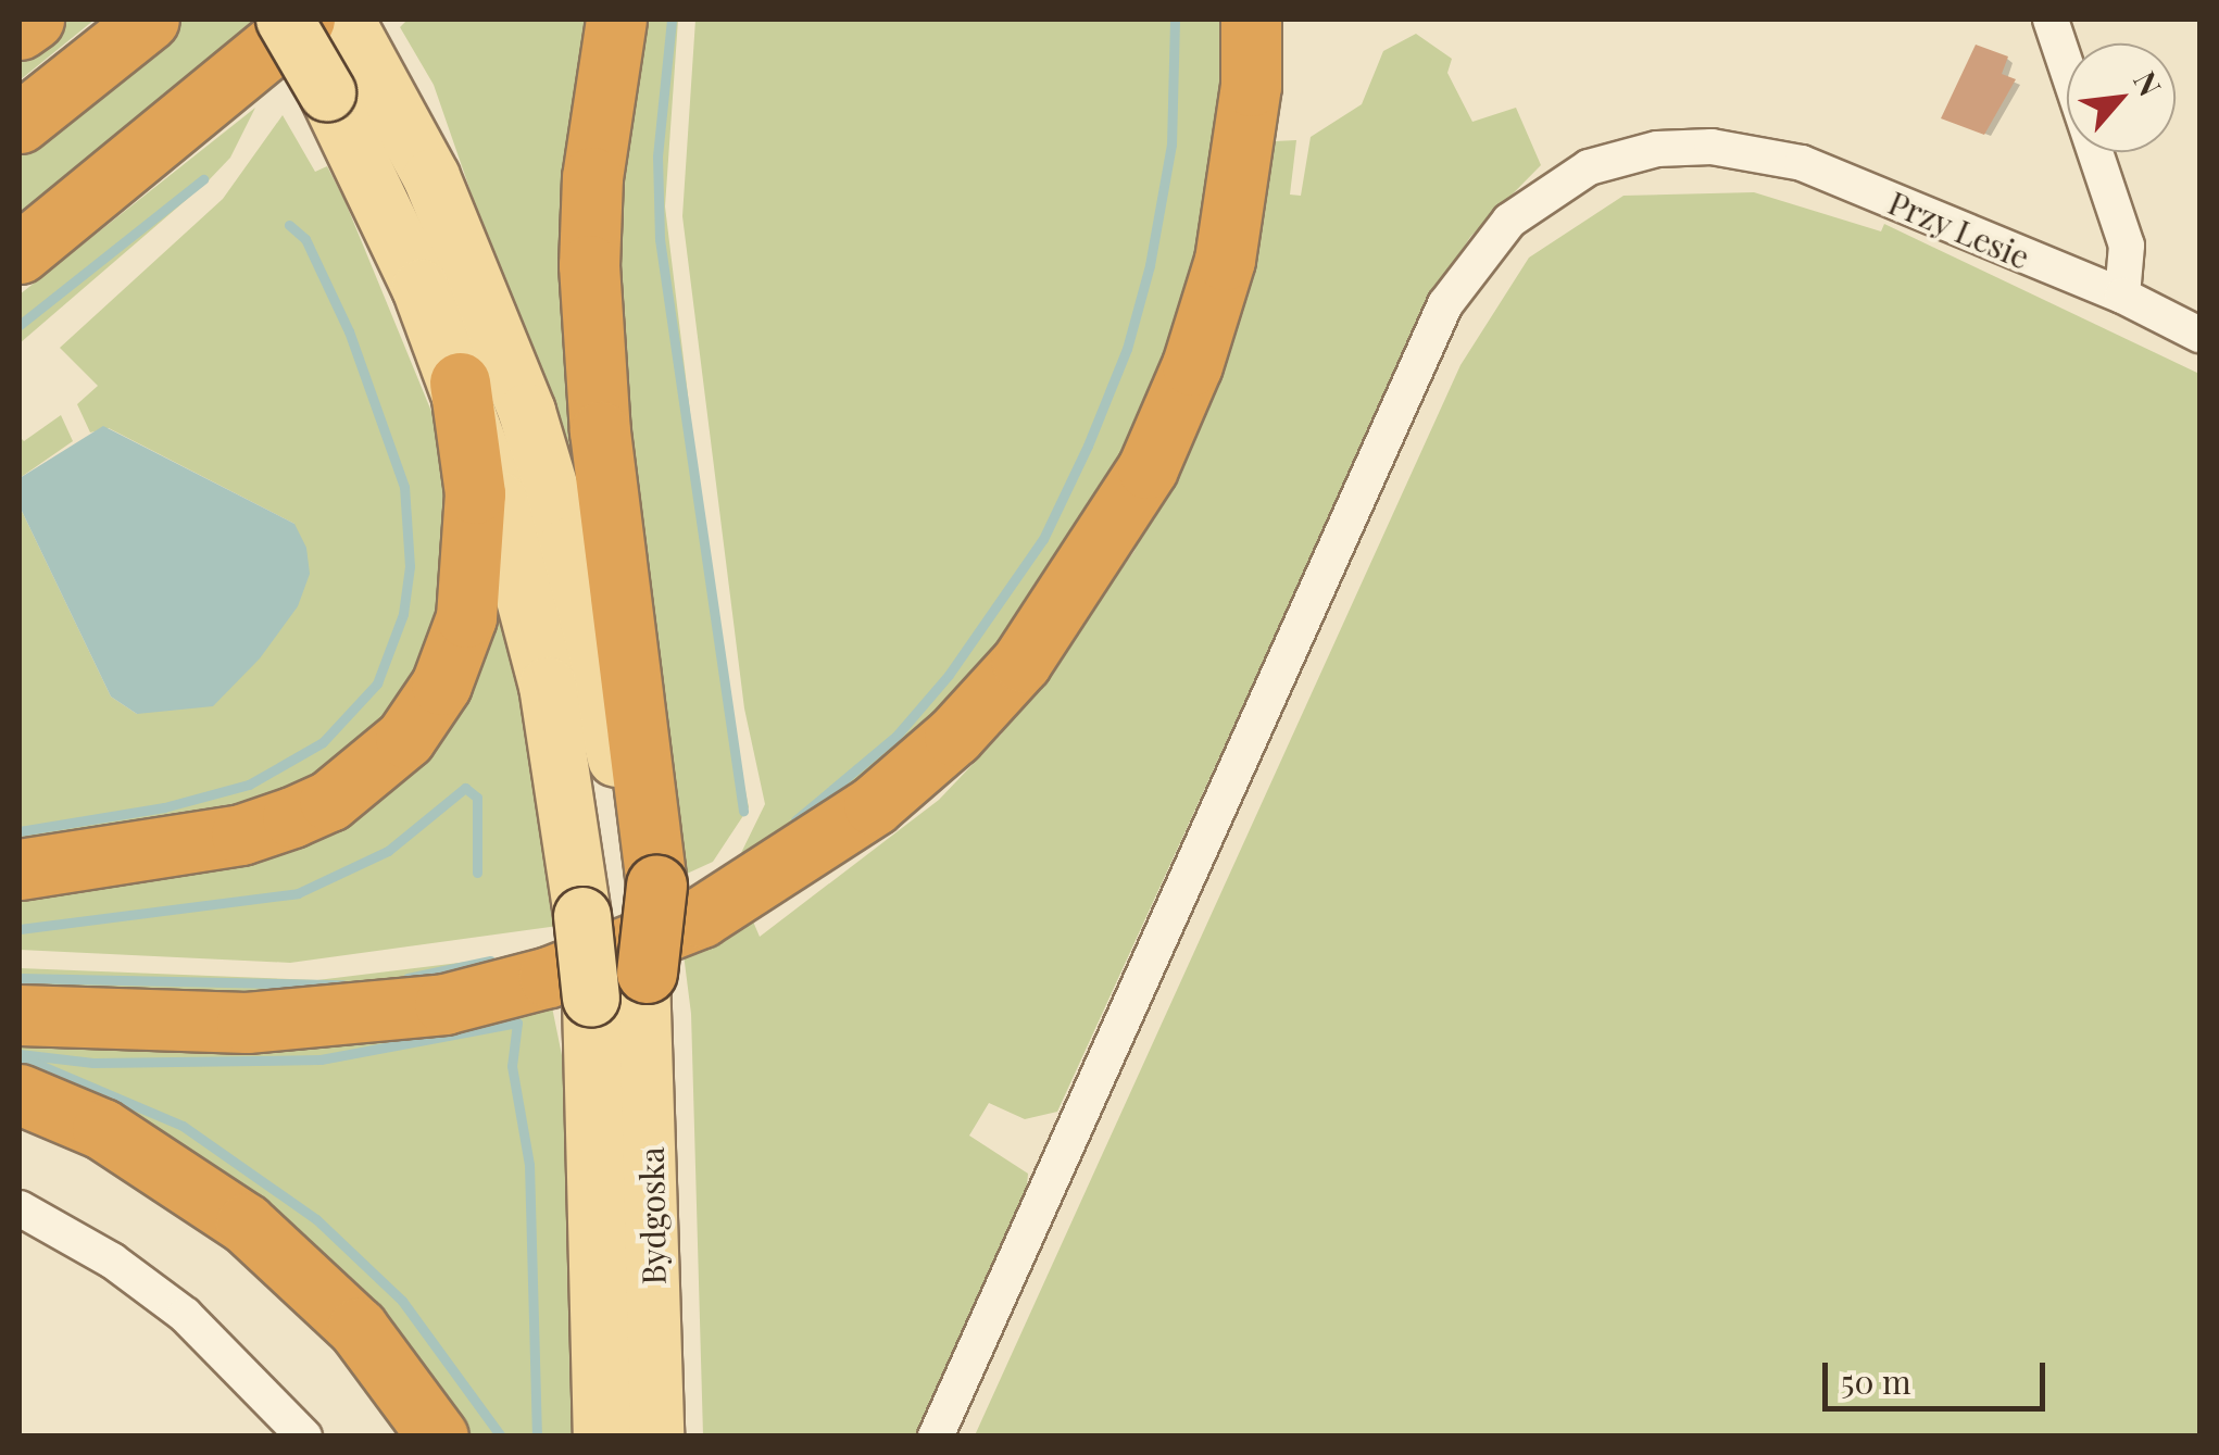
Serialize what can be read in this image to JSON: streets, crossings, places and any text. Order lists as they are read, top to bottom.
{
  "streets": {
    "main road": ["Bydgoska"],
    "street": ["Przy Lesie"]
  },
  "scale_bar": "50 m",
  "north": "top right"
}
